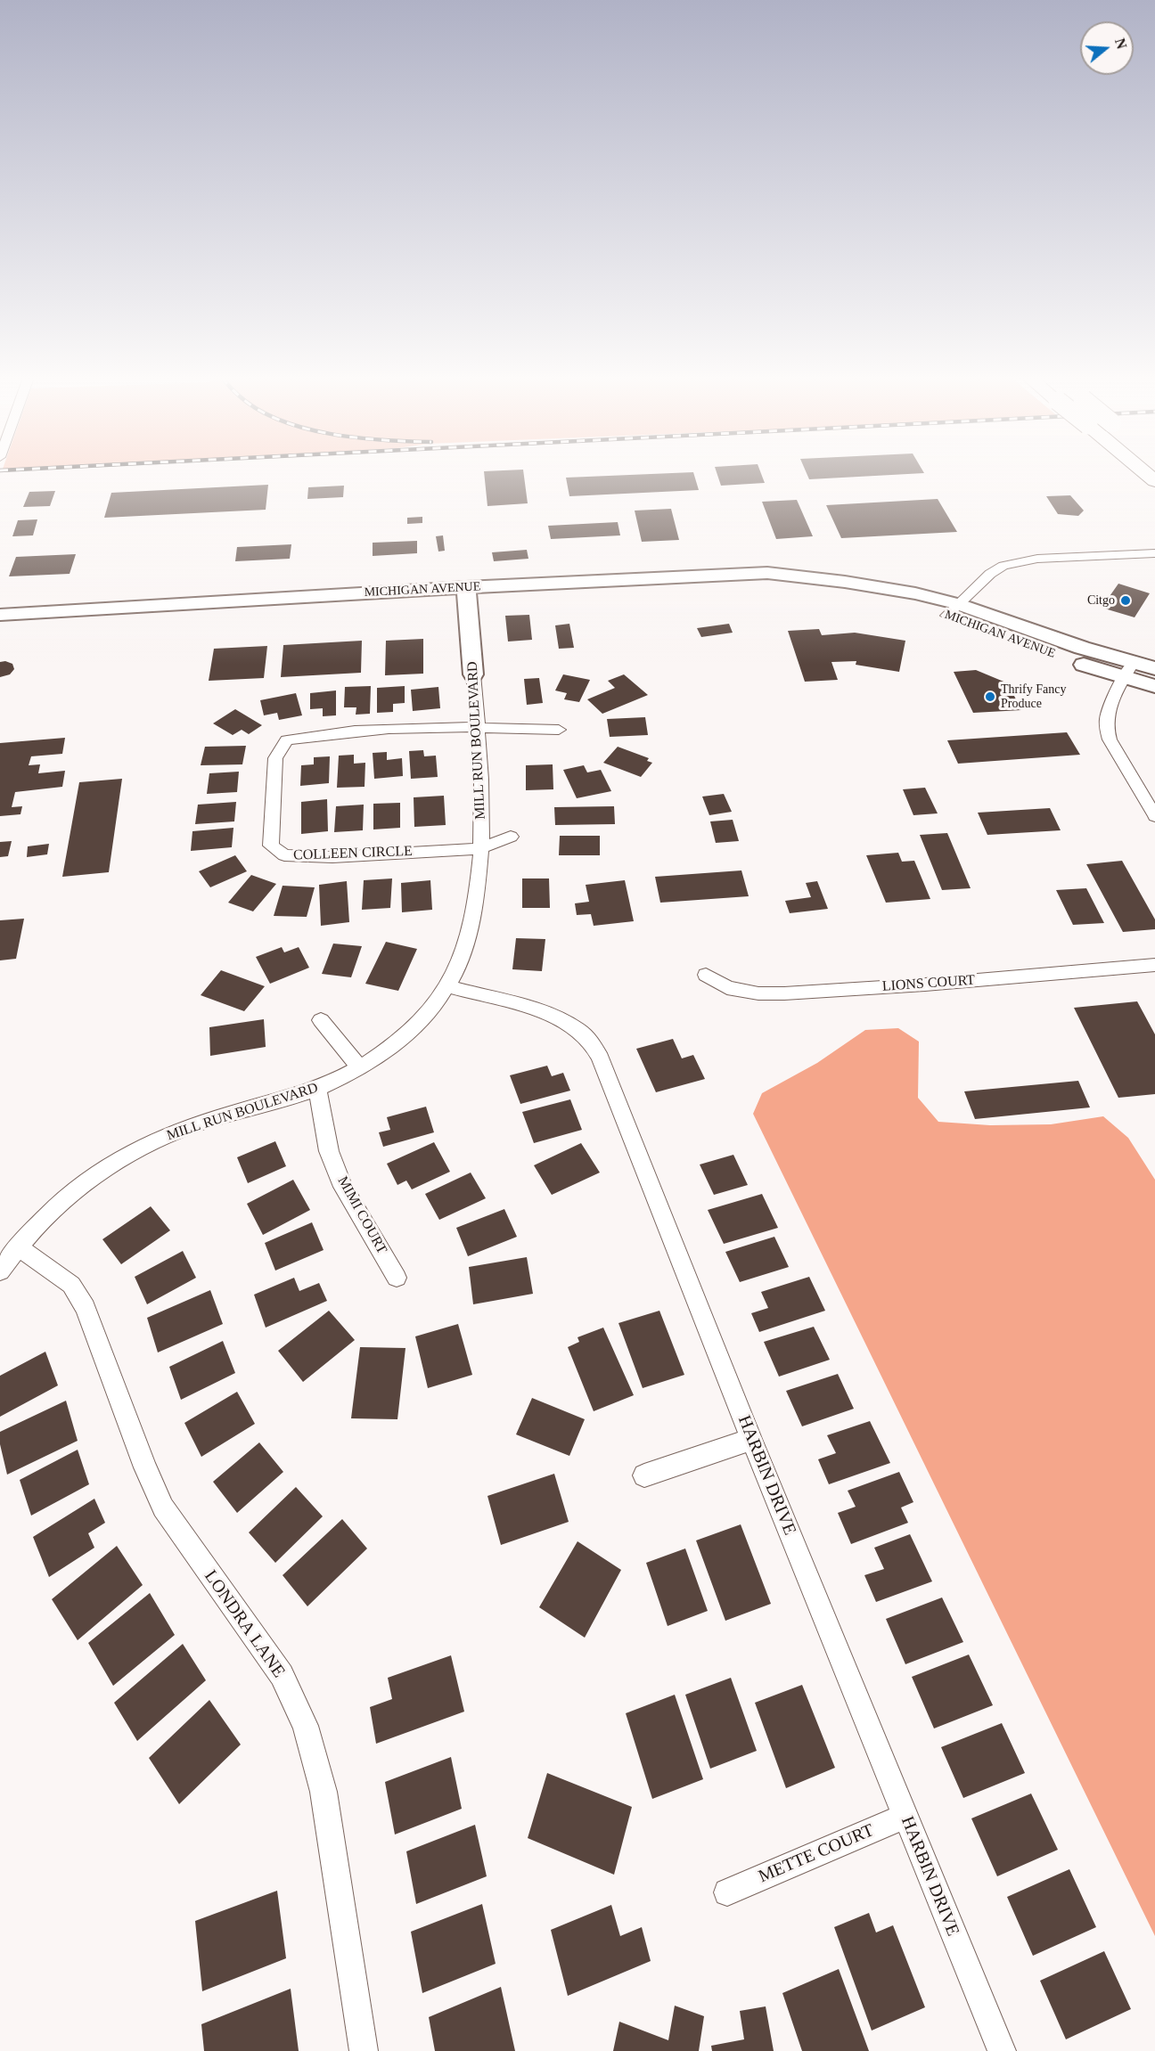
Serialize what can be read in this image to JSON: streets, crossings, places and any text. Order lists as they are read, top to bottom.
{
  "streets": {
    "main road": ["MICHIGAN AVENUE", "MILL RUN BOULEVARD"],
    "street": [
      "COLLEEN CIRCLE",
      "LIONS COURT",
      "MIMI COURT",
      "HARBIN DRIVE",
      "LONDRA LANE",
      "METTE COURT"
    ]
  },
  "crossings": [
    ["MICHIGAN AVENUE", "MILL RUN BOULEVARD"],
    ["MILL RUN BOULEVARD", "COLLEEN CIRCLE"],
    ["MILL RUN BOULEVARD", "MIMI COURT"],
    ["MILL RUN BOULEVARD", "HARBIN DRIVE"],
    ["MILL RUN BOULEVARD", "LONDRA LANE"],
    ["HARBIN DRIVE", "METTE COURT"]
  ],
  "places": ["Citgo", "Thrify Fancy Produce"],
  "north": "right"
}
